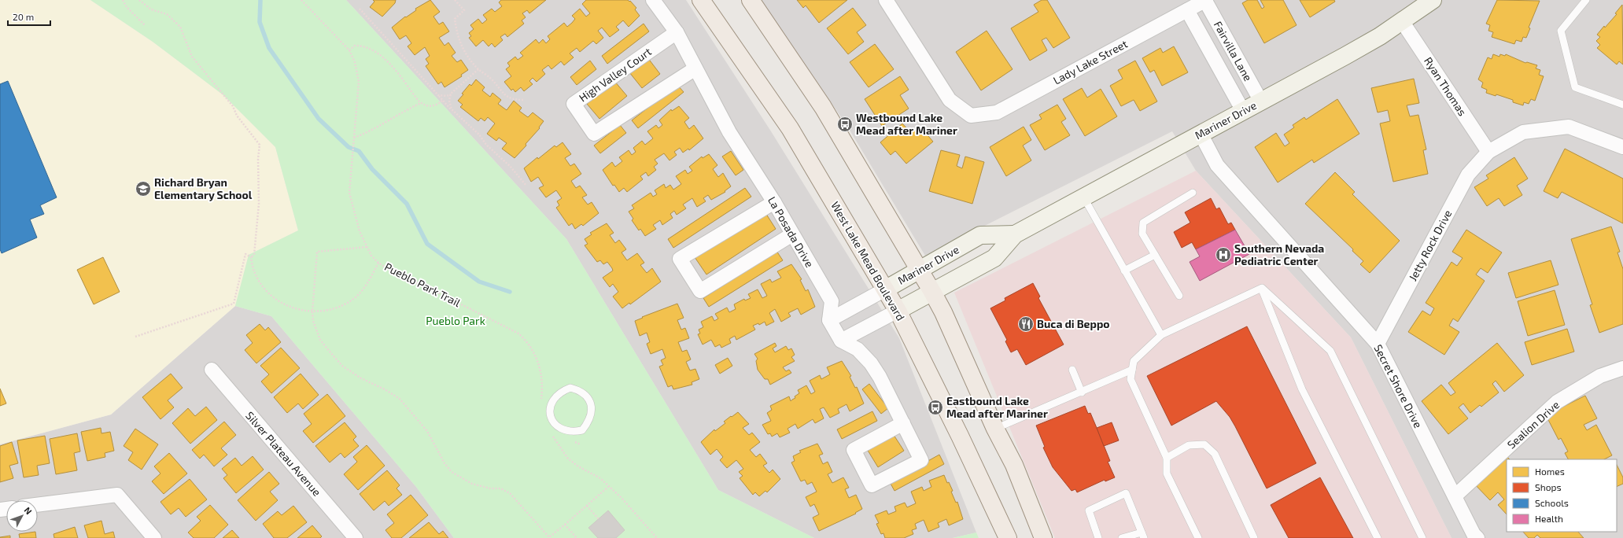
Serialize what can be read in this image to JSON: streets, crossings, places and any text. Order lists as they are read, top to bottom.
{
  "streets": {
    "main road": ["West Lake Mead Boulevard"],
    "street": [
      "Fairvilla Lane",
      "Lady Lake Street",
      "High Valley Court",
      "Ryan Thomas",
      "Mariner Drive",
      "La Posada Drive",
      "Jetty Rock Drive",
      "Secret Shore Drive",
      "Sealion Drive",
      "Silver Plateau Avenue"
    ],
    "path": ["Pueblo Park Trail"]
  },
  "crossings": [
    ["Fairvilla Lane", "Lady Lake Street"],
    ["Fairvilla Lane", "Mariner Drive"],
    ["High Valley Court", "La Posada Drive"],
    ["Ryan Thomas", "Mariner Drive"],
    ["Ryan Thomas", "Jetty Rock Drive"],
    ["Mariner Drive", "La Posada Drive"],
    ["Mariner Drive", "West Lake Mead Boulevard"],
    ["Mariner Drive", "Secret Shore Drive"],
    ["Jetty Rock Drive", "Secret Shore Drive"],
    ["Secret Shore Drive", "Sealion Drive"]
  ],
  "parks": ["Pueblo Park"],
  "places": {
    "bus stop": ["Westbound Lake Mead after Mariner", "Eastbound Lake Mead after Mariner"],
    "school or university": ["Richard Bryan Elementary School"],
    "hospital": ["Southern Nevada Pediatric Center"],
    "restaurant": ["Buca di Beppo"]
  },
  "legend": [
    "Homes",
    "Shops",
    "Schools",
    "Health"
  ],
  "scale_bar": "20 m",
  "north": "top right"
}
